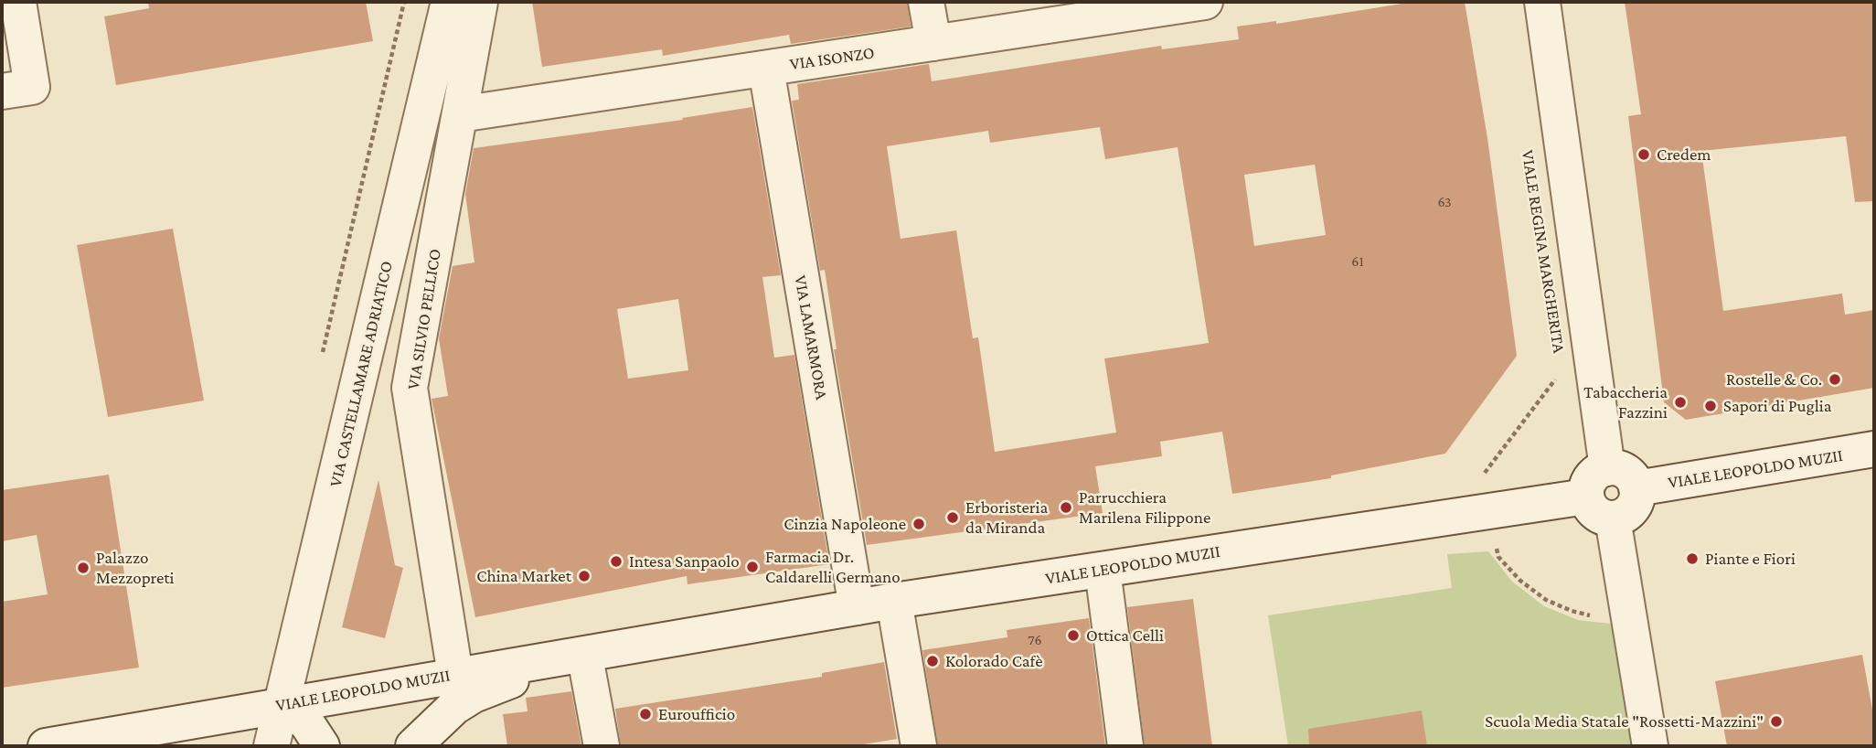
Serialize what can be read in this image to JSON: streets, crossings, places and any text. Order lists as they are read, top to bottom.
{
  "streets": {
    "street": [
      "VIA ISONZO",
      "VIALE REGINA MARGHERITA",
      "VIA SILVIO PELLICO",
      "VIA LAMARMORA",
      "VIA CASTELLAMARE ADRIATICO",
      "VIALE LEOPOLDO MUZII"
    ]
  },
  "crossings": [
    ["VIA ISONZO", "VIA SILVIO PELLICO"],
    ["VIA ISONZO", "VIA LAMARMORA"],
    ["VIALE REGINA MARGHERITA", "VIALE LEOPOLDO MUZII"],
    ["VIA SILVIO PELLICO", "VIALE LEOPOLDO MUZII"],
    ["VIA LAMARMORA", "VIALE LEOPOLDO MUZII"],
    ["VIA CASTELLAMARE ADRIATICO", "VIALE LEOPOLDO MUZII"]
  ],
  "places": [
    "Credem",
    "Rostelle & Co.",
    "Tabaccheria Fazzini",
    "Sapori di Puglia",
    "Parrucchiera Marilena Filippone",
    "Erboristeria da Miranda",
    "Cinzia Napoleone",
    "Piante e Fiori",
    "Intesa Sanpaolo",
    "Farmacia Dr. Caldarelli Germano",
    "Palazzo Mezzopreti",
    "China Market",
    "Ottica Celli",
    "Kolorado Cafè",
    "Euroufficio",
    "Scuola Media Statale \"Rossetti-Mazzini\""
  ],
  "house_numbers": ["63", "61", "76"]
}
